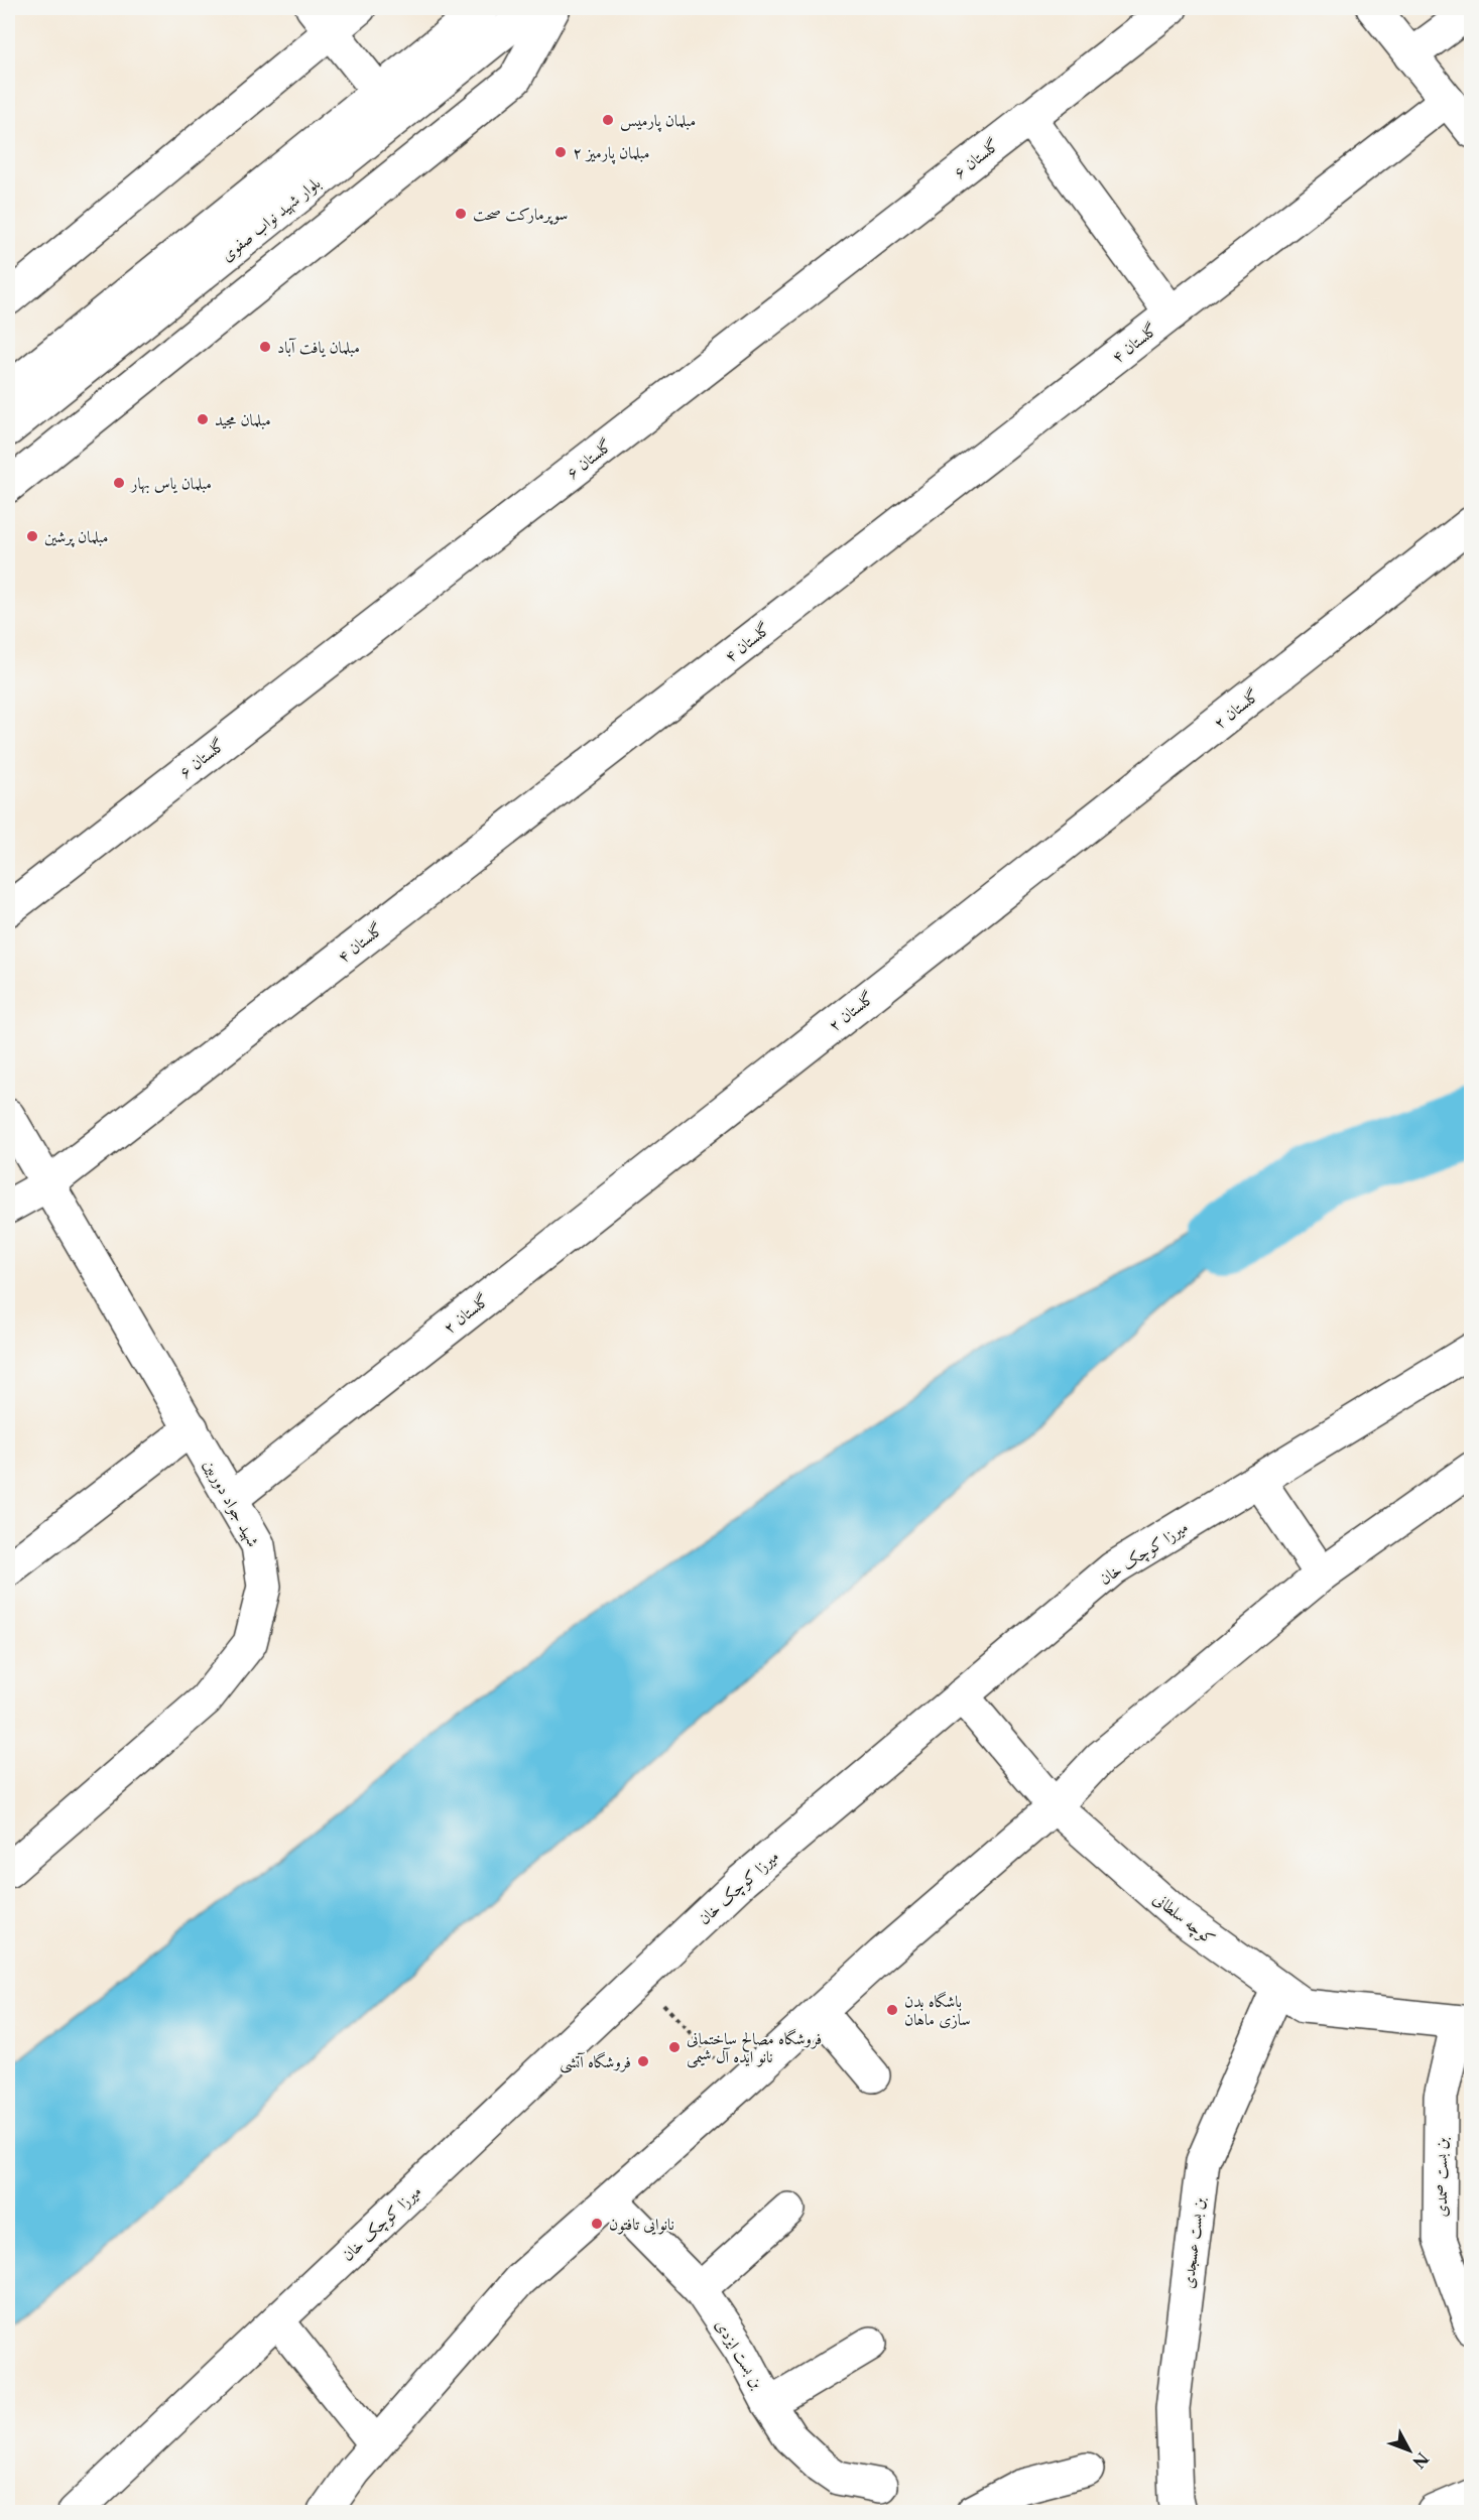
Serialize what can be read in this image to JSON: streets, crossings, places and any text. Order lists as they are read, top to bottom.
{
  "streets": {
    "street": [
      "گلستان ۶",
      "بلوار شهید نواب صفوی",
      "گلستان ۴",
      "گلستان ۲",
      "شهید جواد دوربین",
      "میرزا کوچک خان",
      "کوچه سلطانی",
      "بن بست صمدی",
      "بن بست عسجدی",
      "بن بست ایزدی"
    ]
  },
  "crossings": [
    ["گلستان ۴", "شهید جواد دوربین"],
    ["گلستان ۲", "شهید جواد دوربین"],
    ["میرزا کوچک خان", "کوچه سلطانی"],
    ["کوچه سلطانی", "بن بست صمدی"],
    ["کوچه سلطانی", "بن بست عسجدی"]
  ],
  "places": [
    "مبلمان پارمیس",
    "مبلمان پارمیز ۲",
    "سوپرمارکت صحت",
    "مبلمان یافت آباد",
    "مبلمان مجید",
    "مبلمان یاس بهار",
    "مبلمان پرشین",
    "باشگاه بدن سازی ماهان",
    "فروشگاه مصالح ساختمانی نانو ایده آل شیمی",
    "فروشگاه آتشی",
    "نانوایی تافتون"
  ],
  "north": "bottom right"
}
